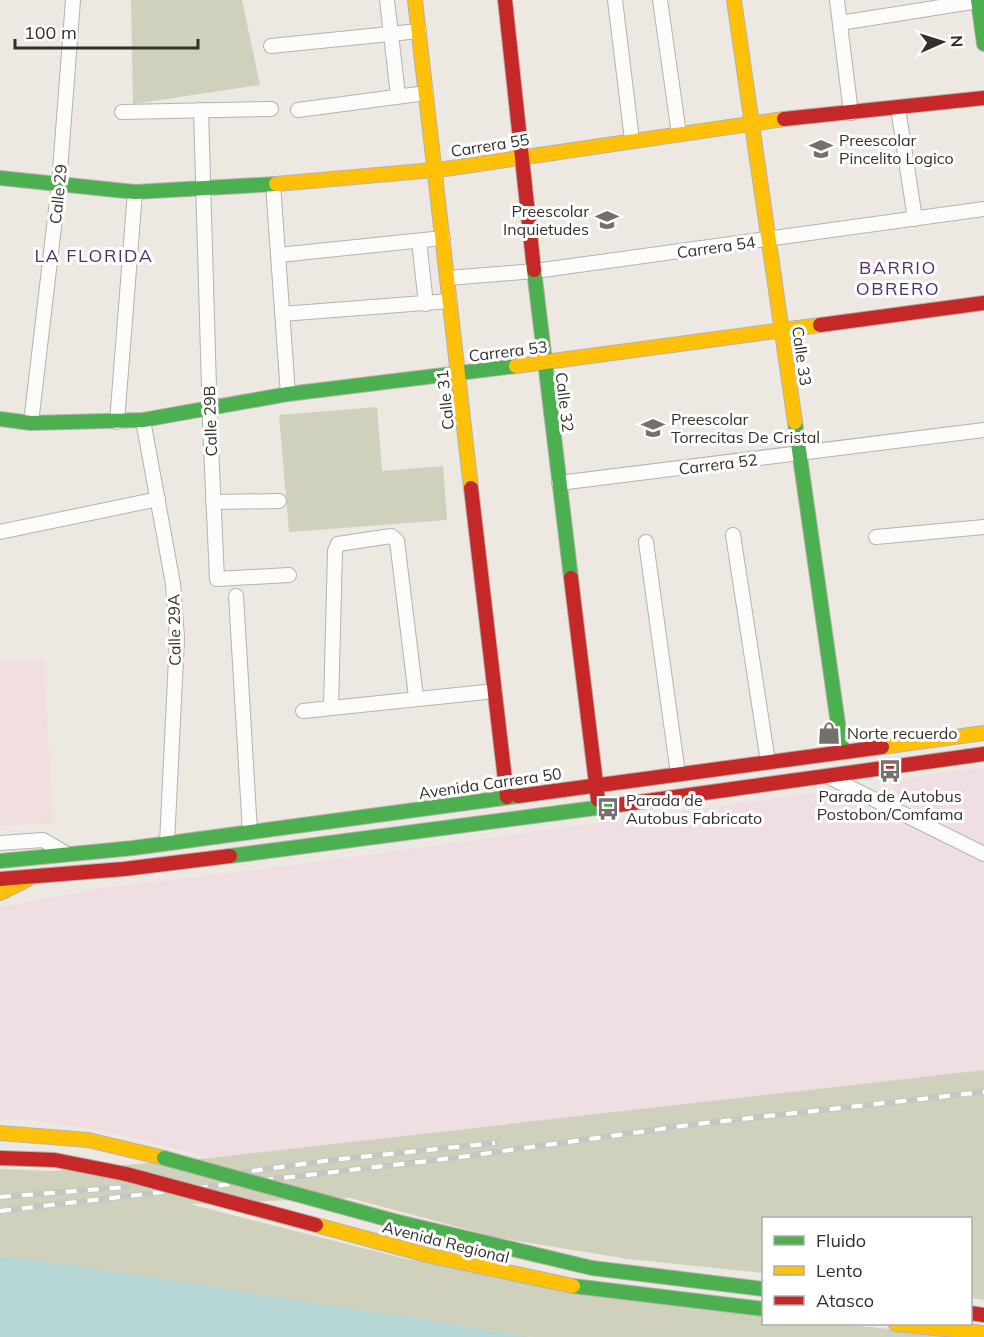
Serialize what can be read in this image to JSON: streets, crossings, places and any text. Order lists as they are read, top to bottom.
{
  "streets": {
    "main road": [
      "Carrera 55",
      "Carrera 53",
      "Calle 33",
      "Calle 31",
      "Calle 32",
      "Avenida Carrera 50",
      "Avenida Regional"
    ],
    "street": [
      "Calle 29",
      "Carrera 54",
      "Calle 29B",
      "Carrera 52",
      "Calle 29A"
    ]
  },
  "crossings": [
    ["Carrera 55", "Calle 29"],
    ["Carrera 55", "Calle 33"],
    ["Carrera 55", "Calle 31"],
    ["Carrera 55", "Calle 32"],
    ["Carrera 55", "Calle 29B"],
    ["Calle 29", "Carrera 53"],
    ["Carrera 54", "Calle 33"],
    ["Carrera 54", "Calle 31"],
    ["Carrera 54", "Calle 32"],
    ["Carrera 53", "Calle 33"],
    ["Carrera 53", "Calle 31"],
    ["Carrera 53", "Calle 32"],
    ["Carrera 53", "Calle 29B"],
    ["Carrera 53", "Calle 29A"],
    ["Calle 33", "Carrera 52"],
    ["Calle 33", "Avenida Carrera 50"],
    ["Calle 31", "Avenida Carrera 50"],
    ["Calle 32", "Carrera 52"],
    ["Calle 32", "Avenida Carrera 50"],
    ["Calle 29A", "Avenida Carrera 50"]
  ],
  "districts": ["LA FLORIDA", "BARRIO OBRERO"],
  "places": {
    "school or university": ["Preescolar Pincelito Logico", "Preescolar Inquietudes", "Preescolar Torrecitas De Cristal"],
    "shop": ["Norte recuerdo"],
    "bus stop": ["Parada de Autobus Postobon/Comfama", "Parada de Autobus Fabricato"]
  },
  "legend": ["Fluido", "Lento", "Atasco"],
  "scale_bar": "100 m",
  "north": "right"
}
